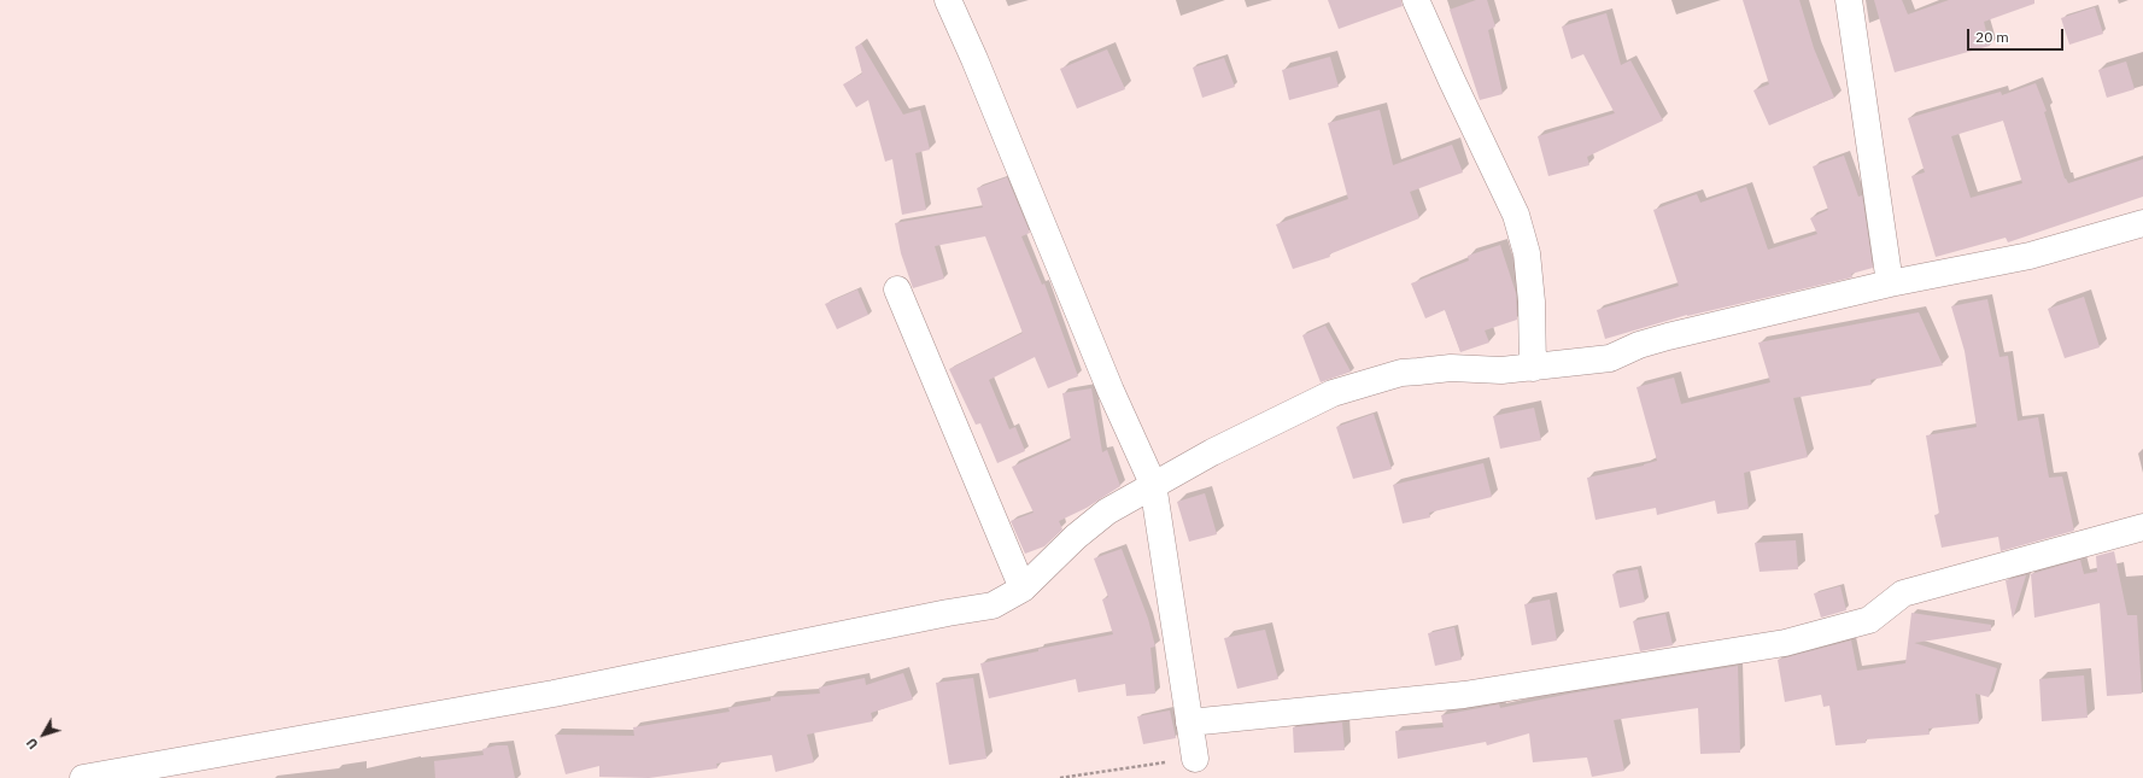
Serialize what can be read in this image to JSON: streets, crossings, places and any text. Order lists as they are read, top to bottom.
{
  "scale_bar": "20 m",
  "north": "bottom left"
}
